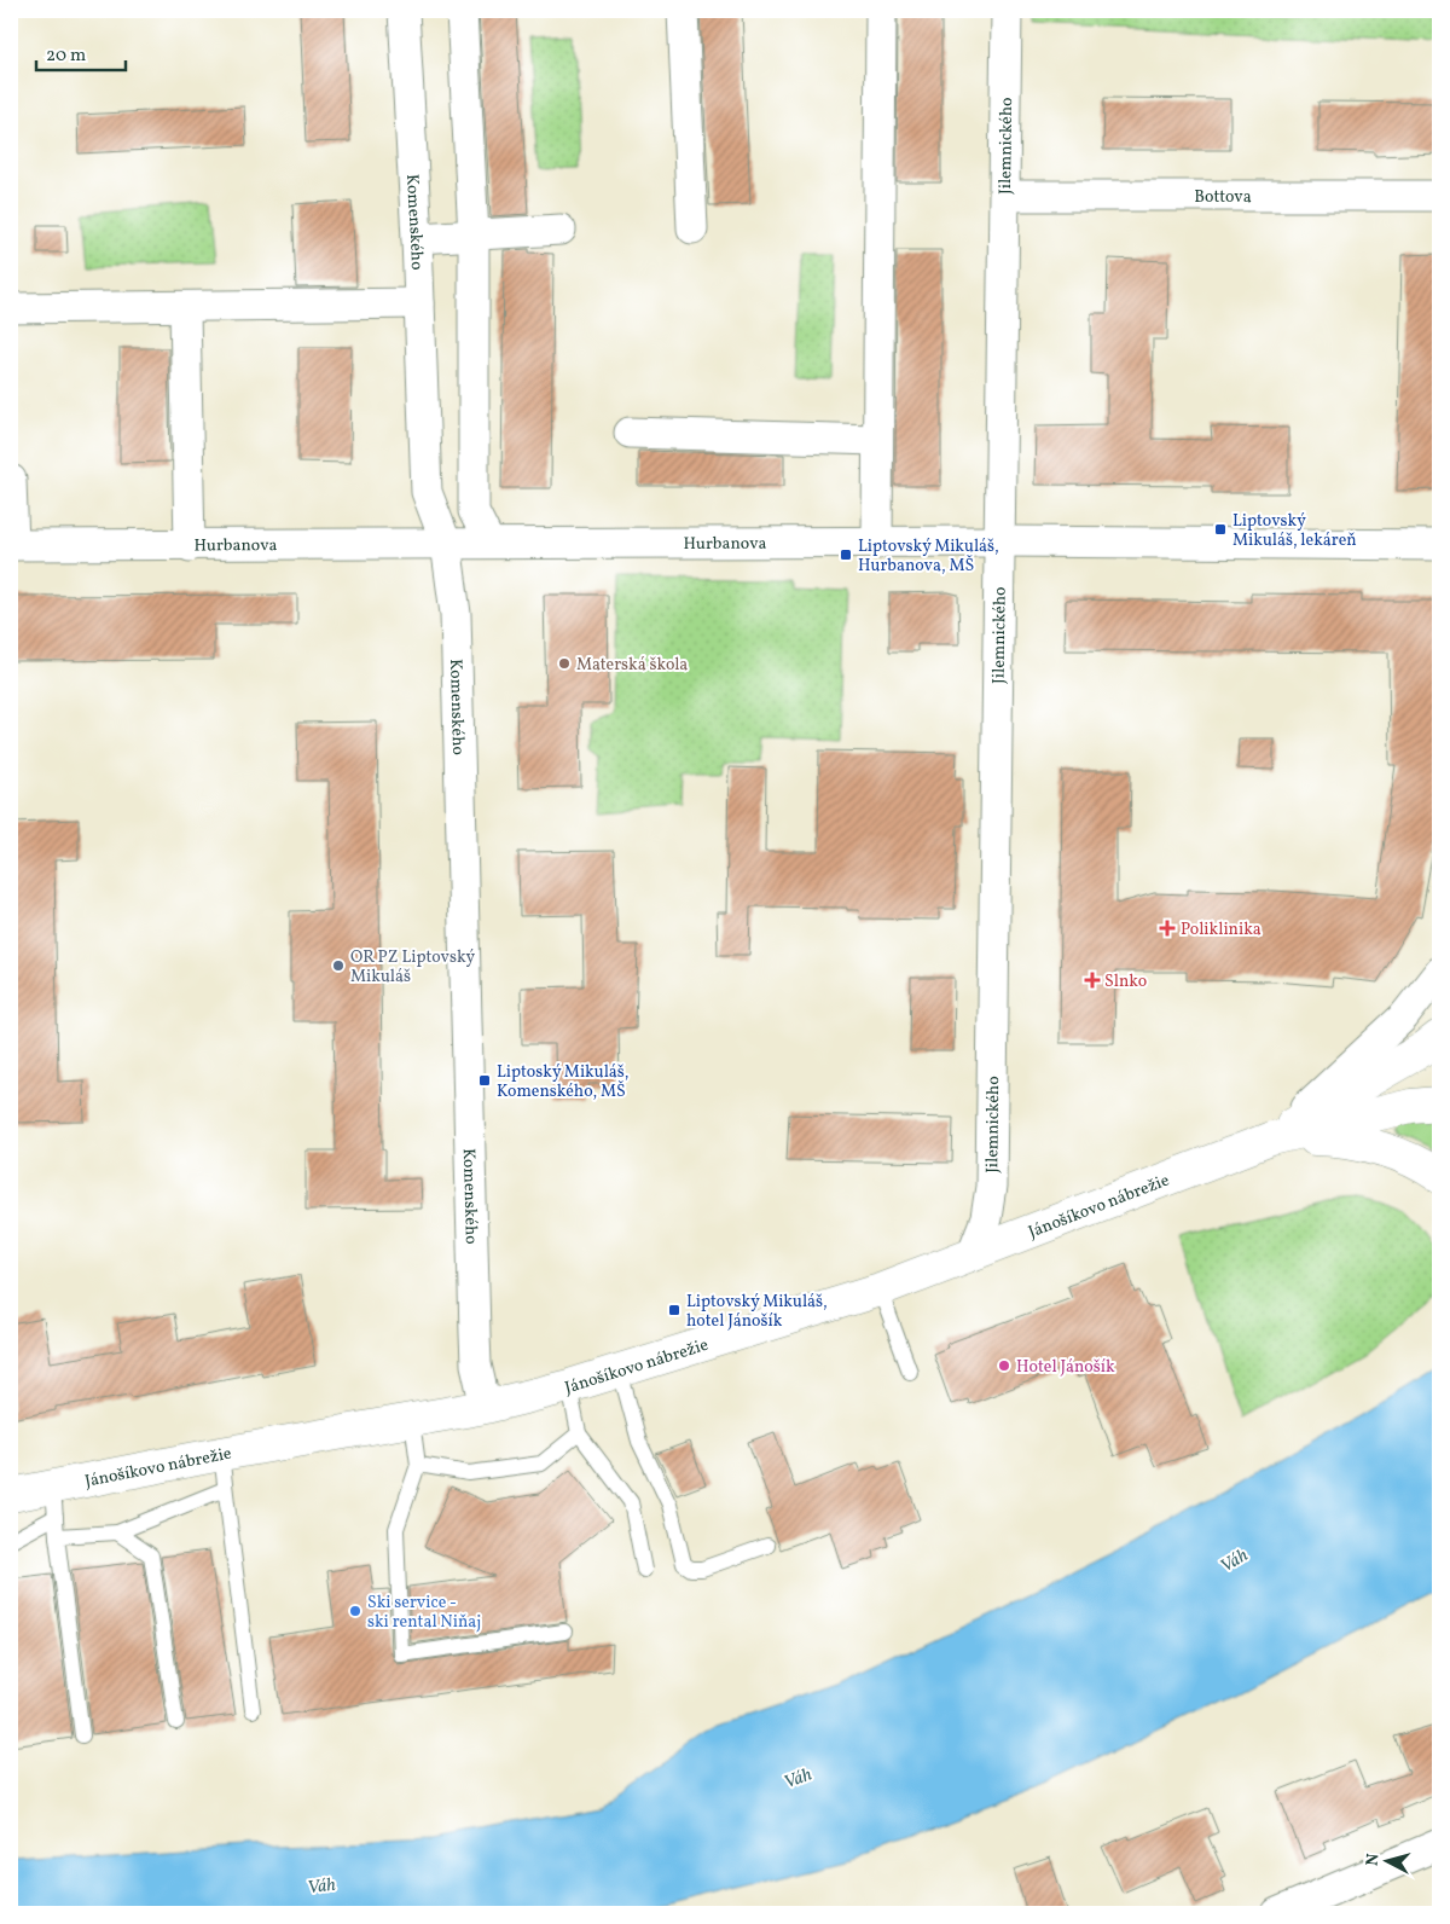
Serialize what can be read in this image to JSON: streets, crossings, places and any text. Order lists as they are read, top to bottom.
{
  "streets": {
    "main road": ["Jánošíkovo nábrežie"],
    "street": [
      "Jilemnického",
      "Bottova",
      "Komenského",
      "Hurbanova"
    ]
  },
  "crossings": [
    ["Jilemnického", "Bottova"],
    ["Jilemnického", "Hurbanova"],
    ["Jilemnického", "Jánošíkovo nábrežie"],
    ["Komenského", "Hurbanova"],
    ["Komenského", "Jánošíkovo nábrežie"]
  ],
  "water": ["Váh"],
  "places": {
    "transit": [
      "Liptovský Mikuláš, lekáreň",
      "Liptovský Mikuláš, Hurbanova, MŠ",
      "Liptoský Mikuláš, Komenského, MŠ",
      "Liptovský Mikuláš, hotel Jánošík"
    ],
    "other": [
      "Materská škola",
      "OR PZ Liptovský Mikuláš",
      "Hotel Jánošík",
      "Ski service - ski rental Niňaj"
    ],
    "health": ["Poliklinika", "Slnko"]
  },
  "scale_bar": "20 m",
  "north": "left"
}
